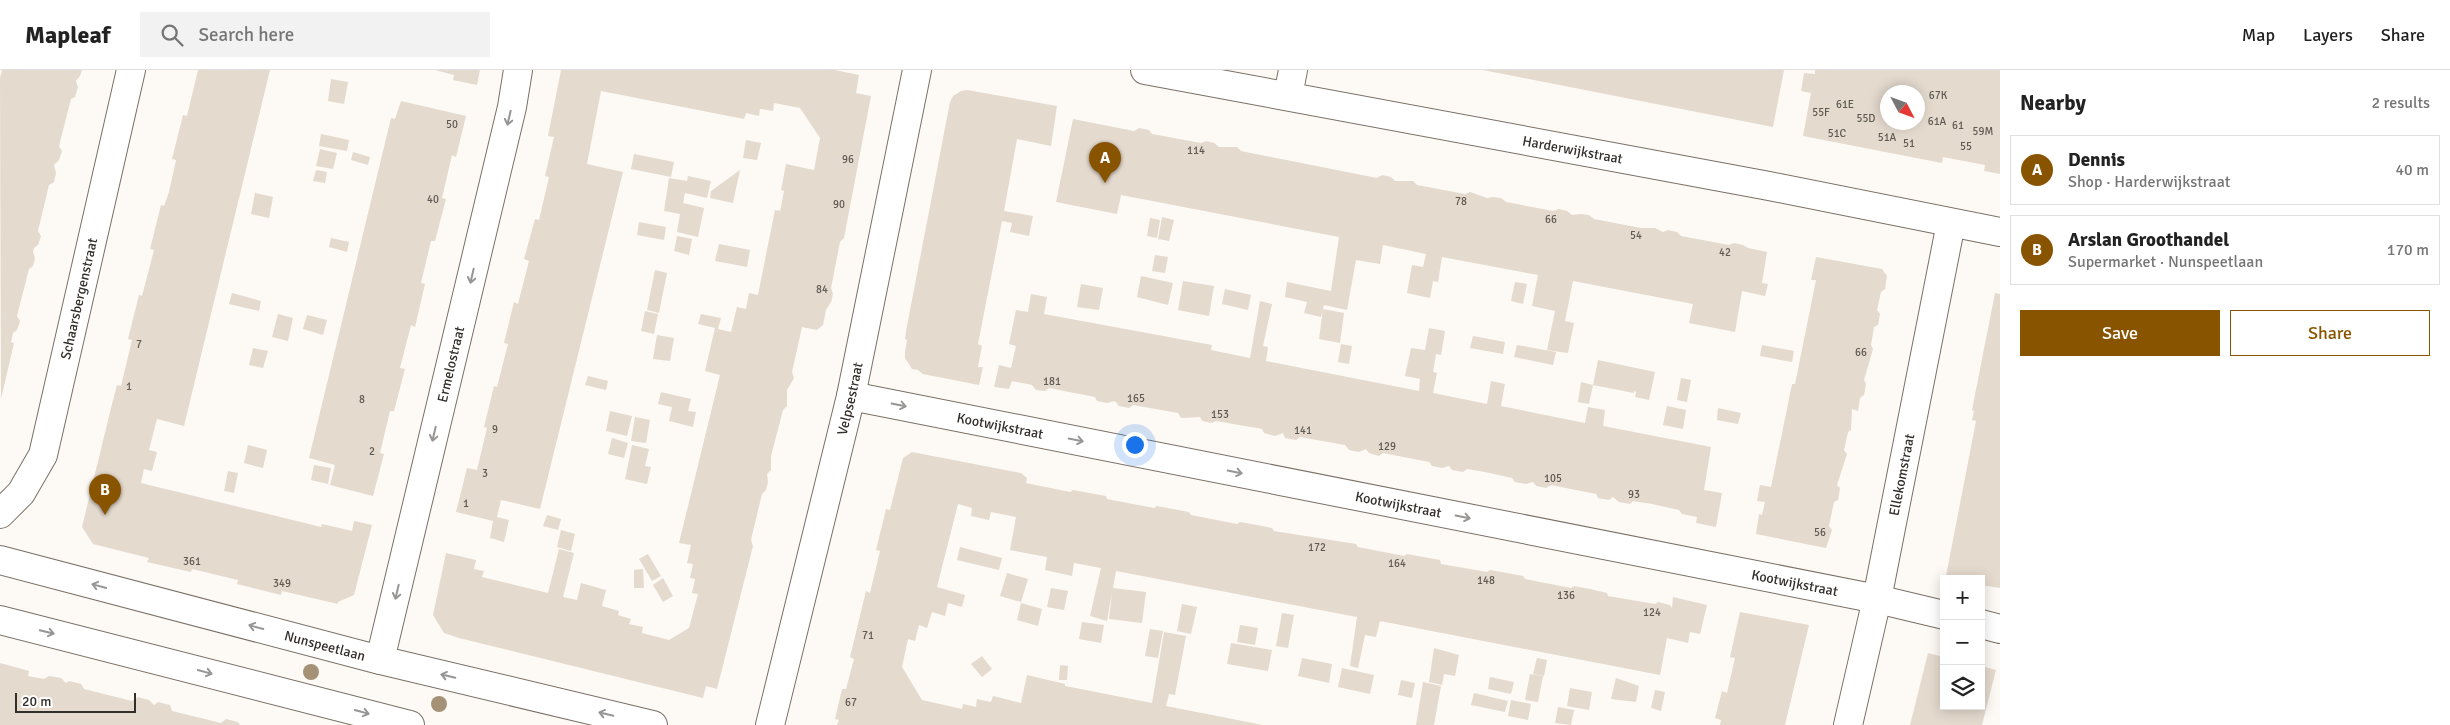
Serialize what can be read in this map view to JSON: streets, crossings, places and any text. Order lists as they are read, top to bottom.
{
  "streets": {
    "street": [
      "Harderwijkstraat",
      "Schaarsbergenstraat",
      "Ermelostraat",
      "Velpsestraat",
      "Kootwijkstraat",
      "Ellekomstraat",
      "Nunspeetlaan"
    ]
  },
  "crossings": [
    ["Harderwijkstraat", "Ellekomstraat"],
    ["Ermelostraat", "Nunspeetlaan"],
    ["Velpsestraat", "Kootwijkstraat"],
    ["Kootwijkstraat", "Ellekomstraat"]
  ],
  "one_way": ["Ermelostraat", "Kootwijkstraat"],
  "house_numbers": [
    "67K",
    "61E",
    "55F",
    "55D",
    "61A",
    "50",
    "61",
    "59M",
    "51C",
    "51A",
    "51",
    "55",
    "114",
    "96",
    "40",
    "78",
    "90",
    "66",
    "54",
    "42",
    "84",
    "7",
    "66",
    "181",
    "1",
    "165",
    "8",
    "153",
    "9",
    "141",
    "129",
    "2",
    "3",
    "105",
    "93",
    "1",
    "56",
    "172",
    "361",
    "164",
    "148",
    "349",
    "136",
    "124",
    "71",
    "67"
  ],
  "scale_bar": "20 m",
  "north": "bottom right",
  "page": {
    "header": "Mapleaf",
    "search": "Search here",
    "nav": ["Map", "Layers", "Share"],
    "heading": ["Nearby", "2 results"],
    "list": [
      {
        "mark": "A",
        "name": "Dennis",
        "note": "Shop · Harderwijkstraat",
        "value": "40 m"
      },
      {
        "mark": "B",
        "name": "Arslan Groothandel",
        "note": "Supermarket · Nunspeetlaan",
        "value": "170 m"
      }
    ],
    "pins": ["A", "B"],
    "buttons": ["Save", "Share"],
    "map_buttons": ["+", "−"],
    "scale": "20 m"
  }
}
